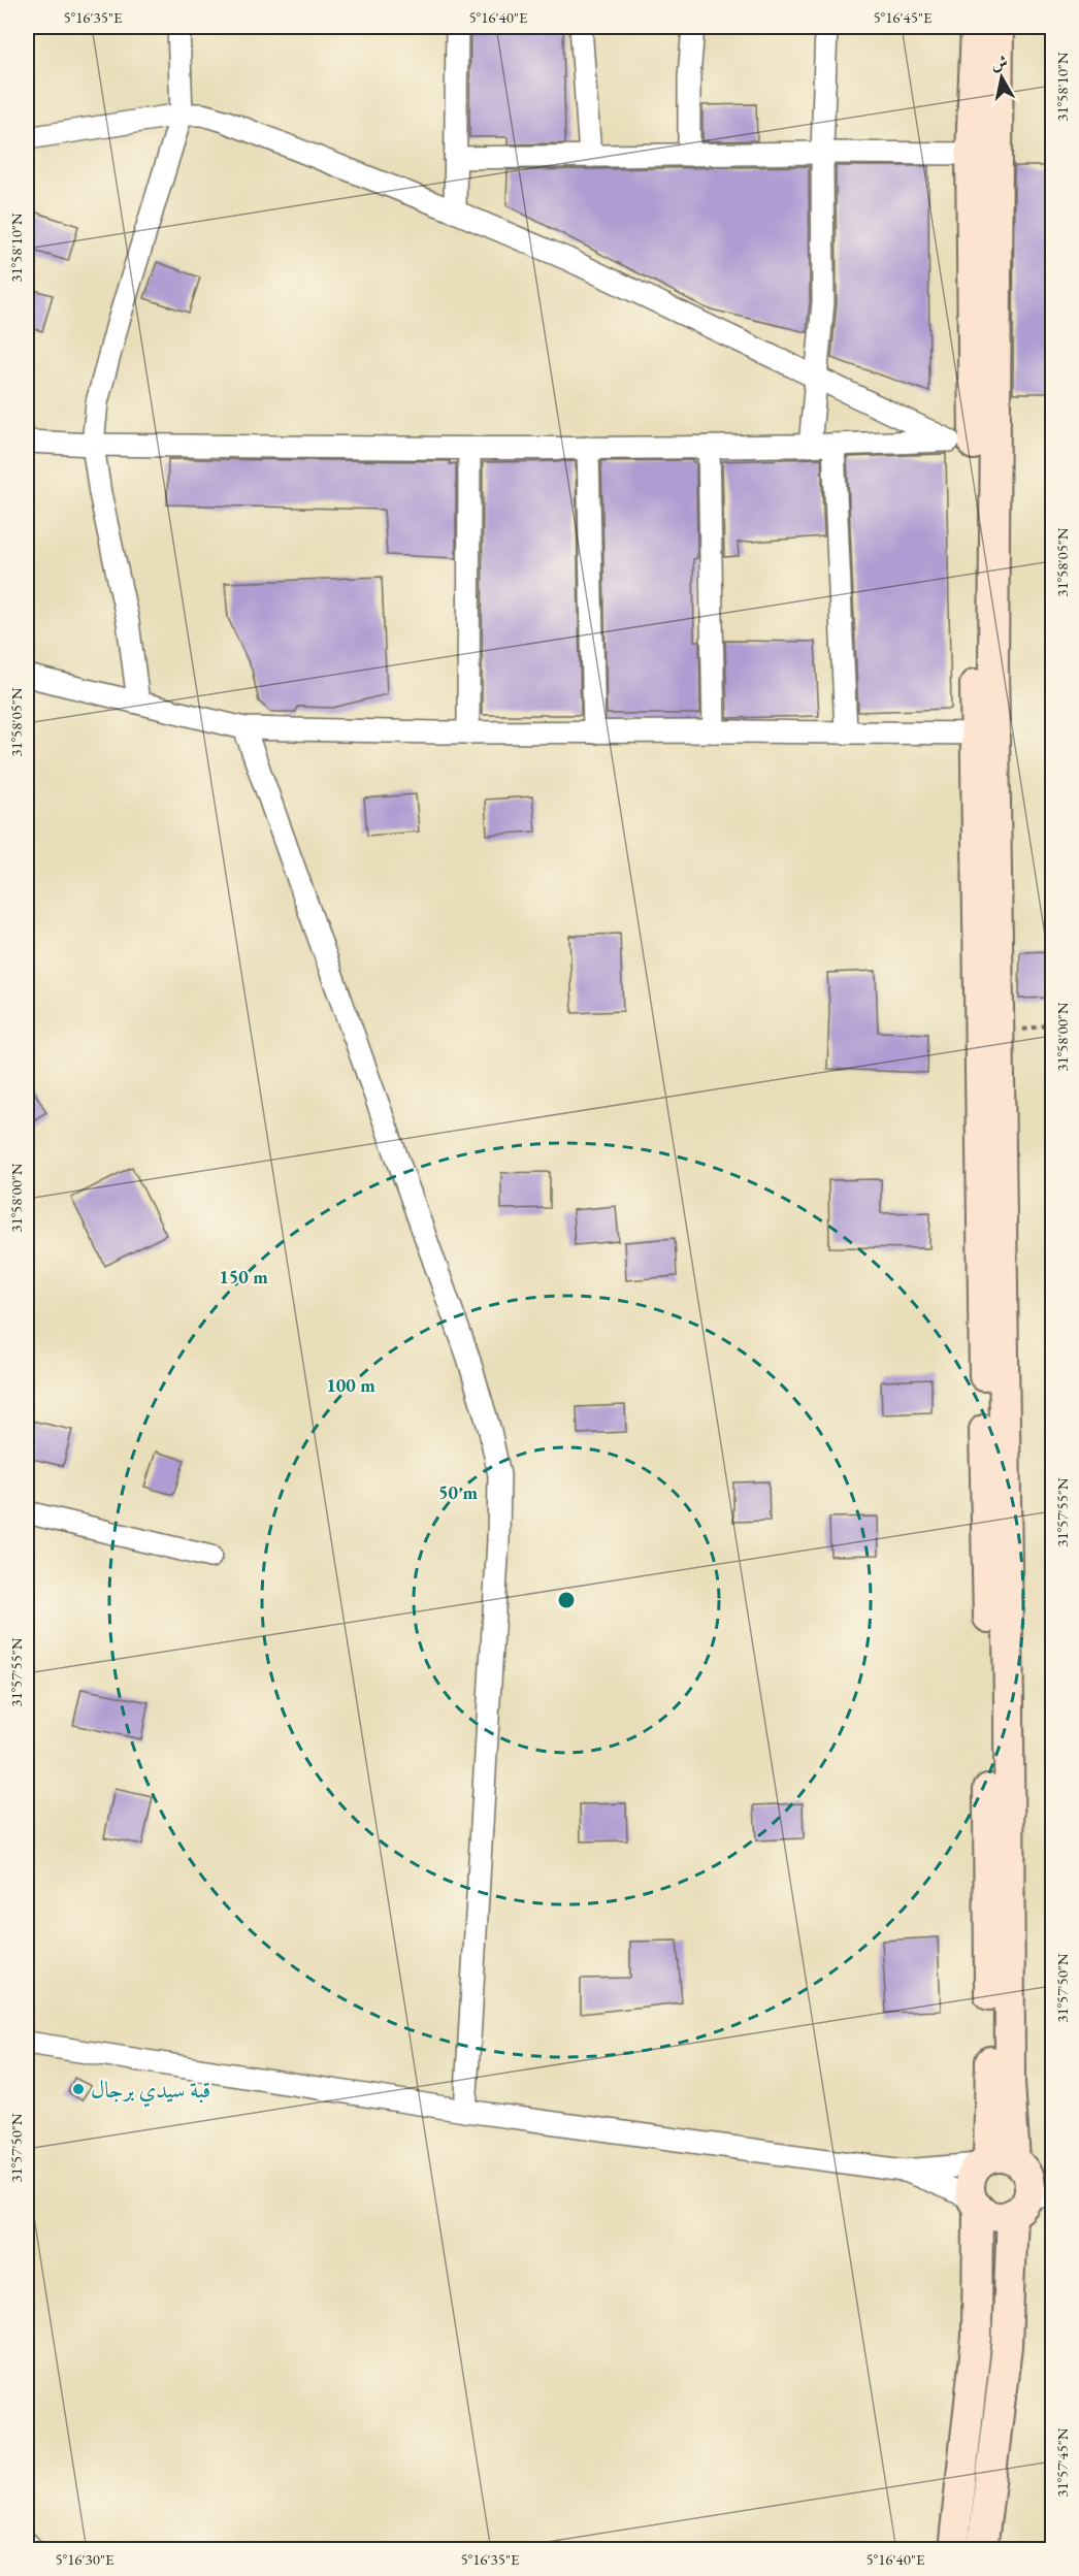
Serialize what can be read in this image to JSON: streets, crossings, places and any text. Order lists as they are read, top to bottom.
{
  "places": ["قبة سيدي برجال"],
  "north": "top",
  "coordinates": [
    "5°16'35\"E",
    "5°16'40\"E",
    "5°16'45\"E",
    "31°58'10\"N",
    "31°58'05\"N",
    "31°58'00\"N",
    "31°57'55\"N",
    "31°57'50\"N",
    "31°57'45\"N",
    "5°16'30\"E"
  ],
  "rings": ["150 m", "100 m", "50 m"]
}
